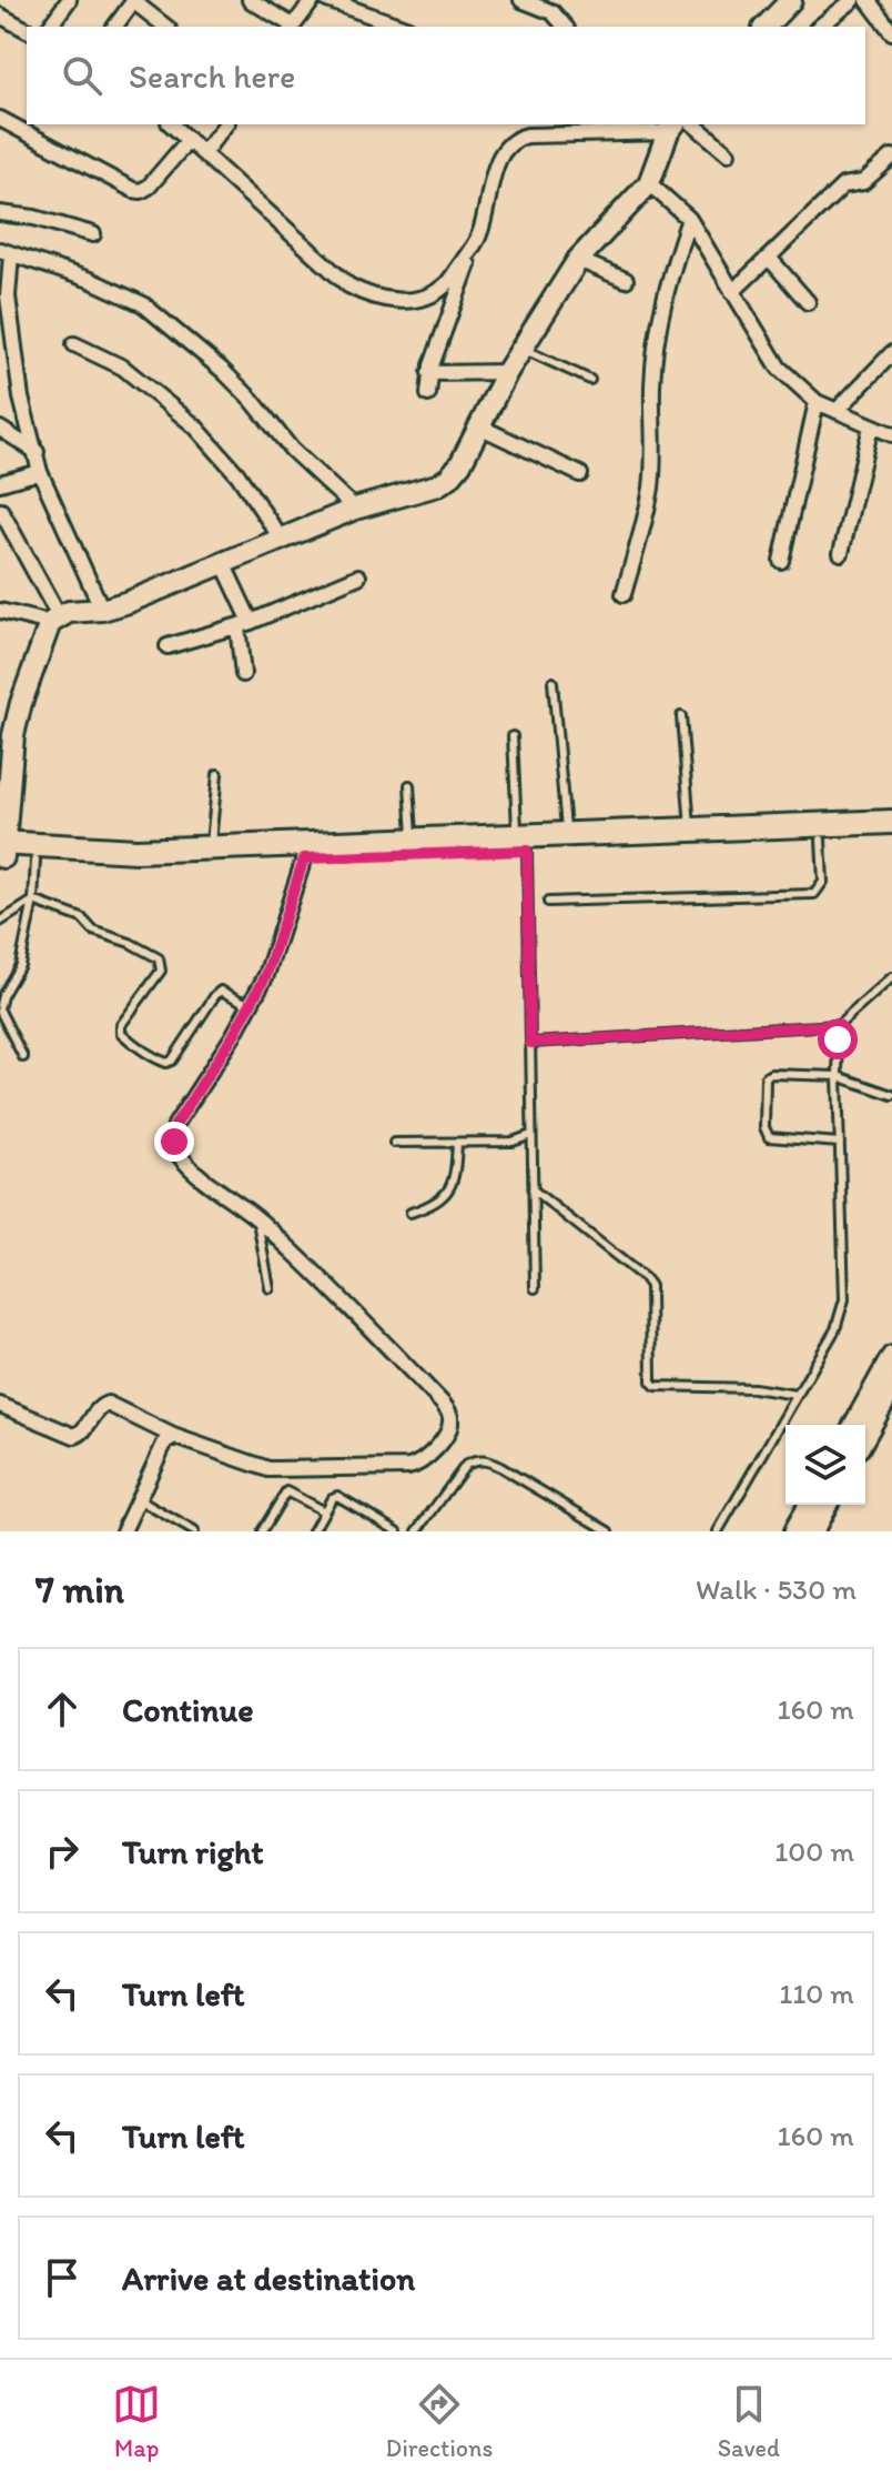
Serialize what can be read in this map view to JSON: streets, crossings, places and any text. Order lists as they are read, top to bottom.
{
  "page": {
    "search": "Search here",
    "heading": ["7 min", "Walk · 530 m"],
    "list": [
      ["Continue", "160 m"],
      ["Turn right", "100 m"],
      ["Turn left", "110 m"],
      ["Turn left", "160 m"],
      "Arrive at destination"
    ],
    "nav": ["Map", "Directions", "Saved"]
  }
}
